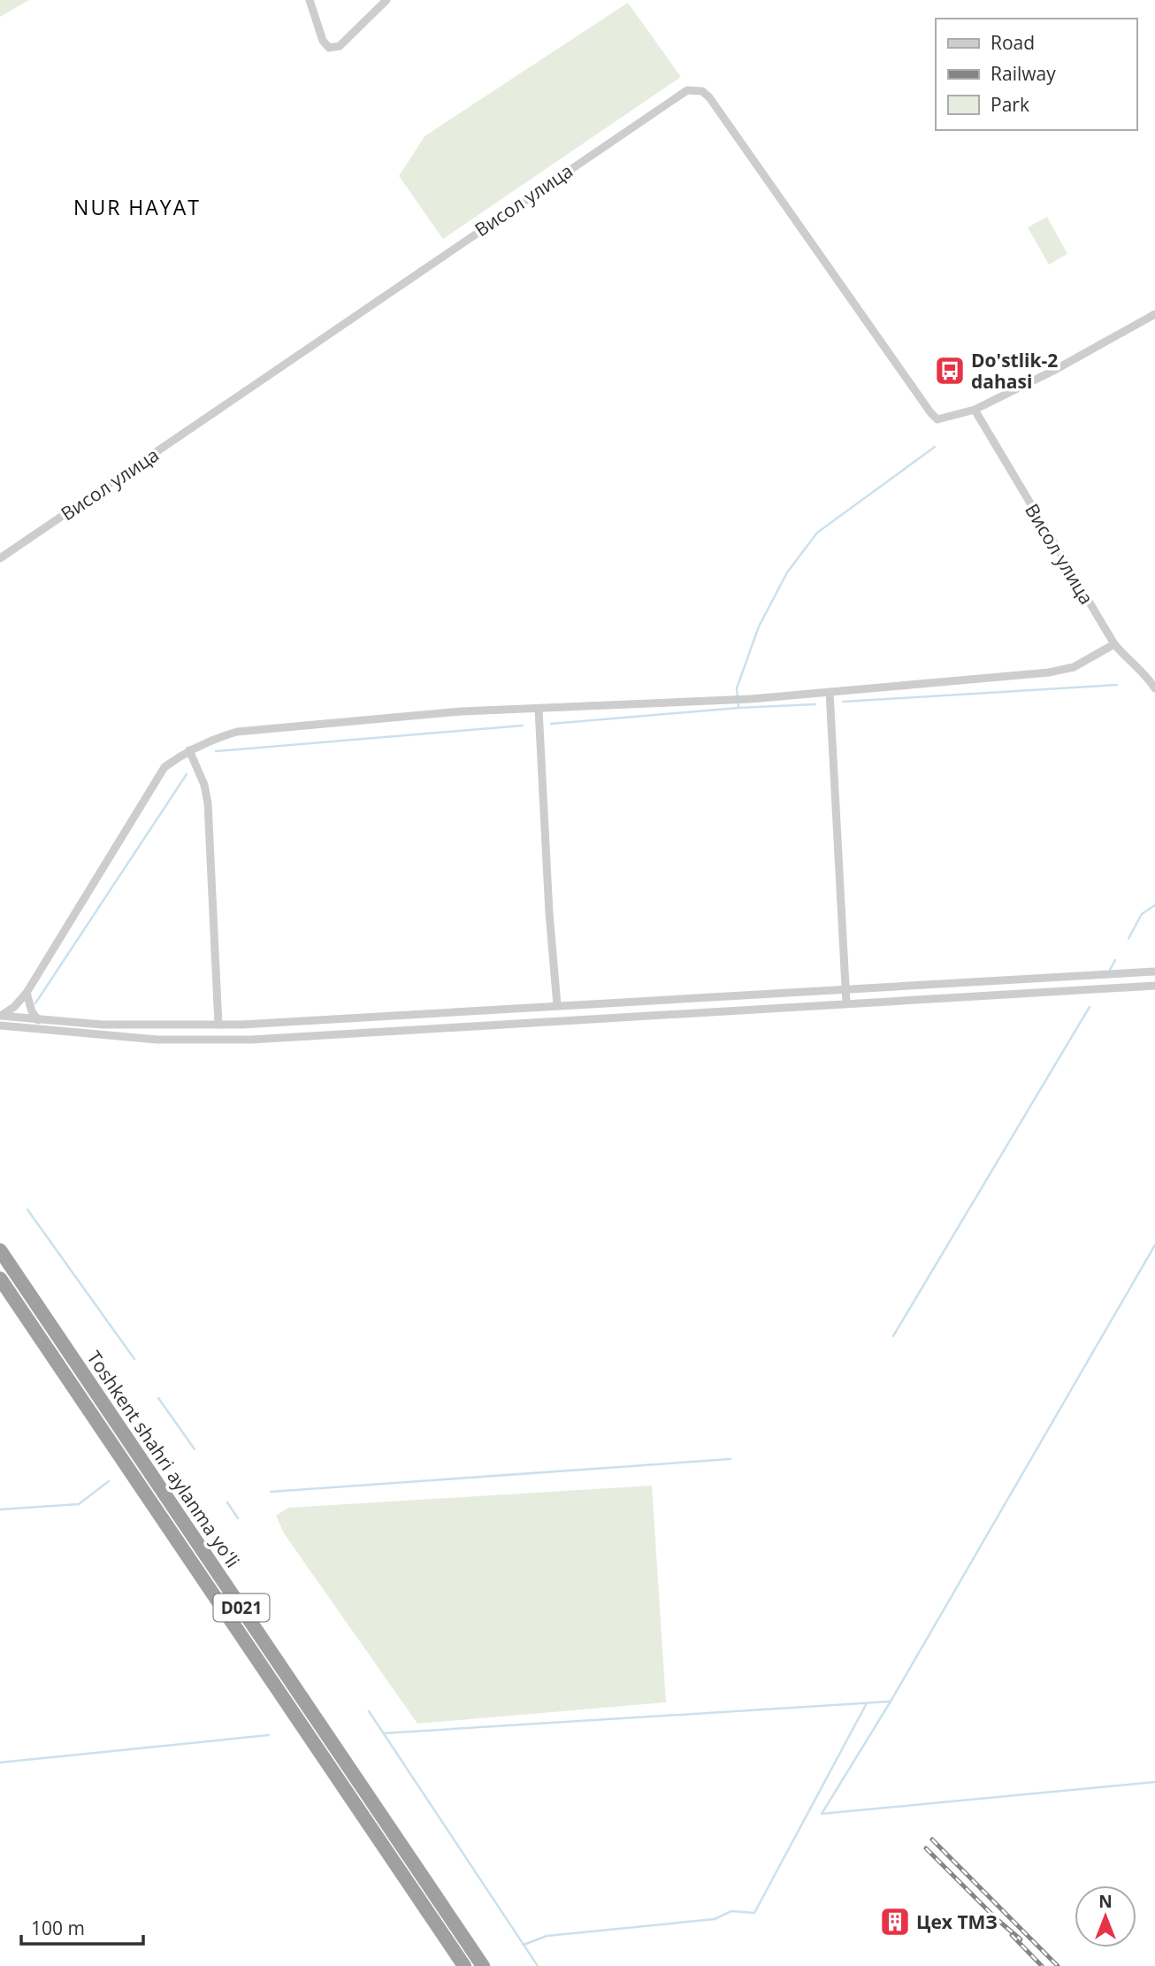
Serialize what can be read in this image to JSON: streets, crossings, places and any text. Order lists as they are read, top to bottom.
{
  "streets": {
    "highway": ["Toshkent shahri aylanma yoʻli", "D021"],
    "street": ["Висол улица"]
  },
  "districts": ["NUR HAYAT"],
  "places": {
    "bus stop": ["Do'stlik-2 dahasi"],
    "building": ["Цех ТМЗ"]
  },
  "legend": ["Road", "Railway", "Park"],
  "scale_bar": "100 m",
  "north": "top"
}
